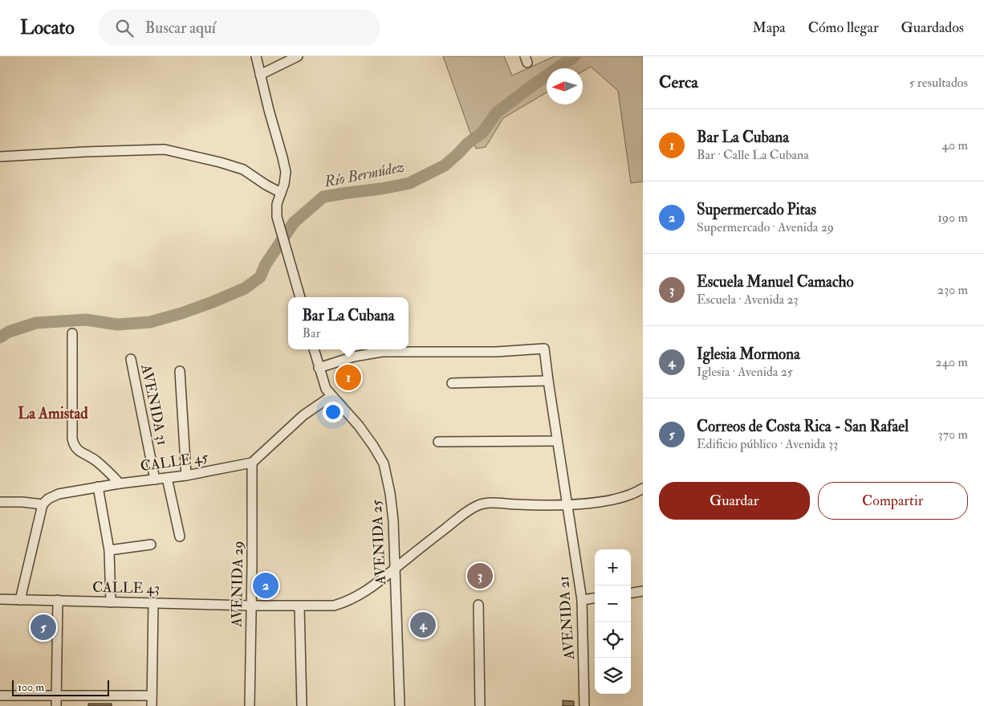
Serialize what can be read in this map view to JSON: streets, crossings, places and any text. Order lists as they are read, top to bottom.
{
  "streets": {
    "street": [
      "AVENIDA 31",
      "CALLE 45",
      "AVENIDA 25",
      "AVENIDA 29",
      "CALLE 43",
      "AVENIDA 21"
    ]
  },
  "crossings": [
    ["AVENIDA 31", "CALLE 45"],
    ["CALLE 45", "AVENIDA 29"],
    ["AVENIDA 25", "CALLE 43"],
    ["AVENIDA 25", "AVENIDA 21"],
    ["AVENIDA 29", "CALLE 43"],
    ["CALLE 43", "AVENIDA 21"]
  ],
  "districts": ["La Amistad"],
  "water": ["Río Bermúdez"],
  "scale_bar": "100 m",
  "north": "left",
  "page": {
    "header": "Locato",
    "search": "Buscar aquí",
    "nav": ["Mapa", "Cómo llegar", "Guardados"],
    "heading": ["Cerca", "5 resultados"],
    "list": [
      {
        "mark": "1",
        "name": "Bar La Cubana",
        "note": "Bar · Calle La Cubana",
        "value": "40 m"
      },
      {
        "mark": "2",
        "name": "Supermercado Pitas",
        "note": "Supermercado · Avenida 29",
        "value": "190 m"
      },
      {
        "mark": "3",
        "name": "Escuela Manuel Camacho",
        "note": "Escuela · Avenida 23",
        "value": "230 m"
      },
      {
        "mark": "4",
        "name": "Iglesia Mormona",
        "note": "Iglesia · Avenida 25",
        "value": "240 m"
      },
      {
        "mark": "5",
        "name": "Correos de Costa Rica - San Rafael",
        "note": "Edificio público · Avenida 33",
        "value": "370 m"
      }
    ],
    "popup": ["Bar La Cubana", "Bar"],
    "pins": [
      "1",
      "3",
      "2",
      "4",
      "5"
    ],
    "buttons": ["Guardar", "Compartir"],
    "map_buttons": ["+", "−"],
    "scale": "100 m"
  }
}
